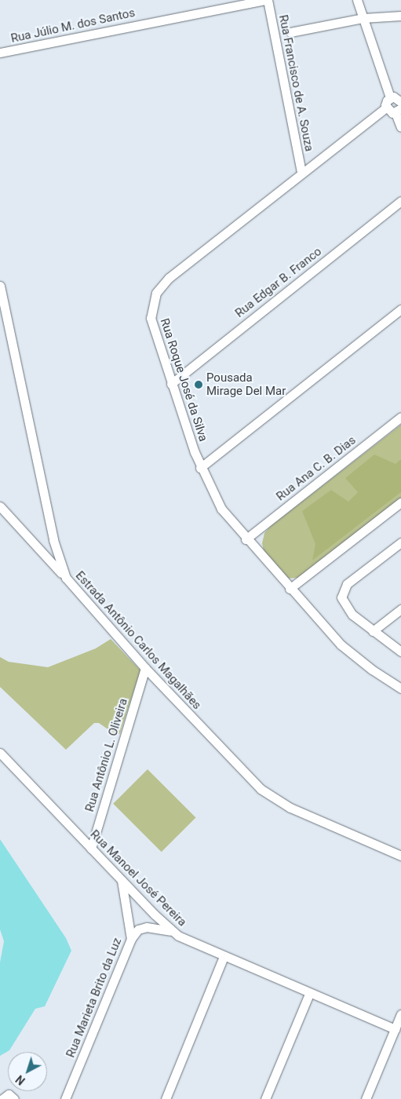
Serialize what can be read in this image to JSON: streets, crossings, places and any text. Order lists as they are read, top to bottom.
{
  "streets": {
    "street": [
      "Rua Júlio M. dos Santos",
      "Rua Francisco de A. Souza",
      "Rua Edgar B. Franco",
      "Rua Roque José da Silva",
      "Rua Ana C. B. Dias",
      "Estrada Antônio Carlos Magalhães",
      "Rua Antônio L. Oliveira",
      "Rua Manoel José Pereira",
      "Rua Marieta Brito da Luz"
    ]
  },
  "crossings": [
    ["Rua Júlio M. dos Santos", "Rua Francisco de A. Souza"],
    ["Rua Francisco de A. Souza", "Rua Roque José da Silva"],
    ["Rua Edgar B. Franco", "Rua Roque José da Silva"],
    ["Rua Roque José da Silva", "Rua Ana C. B. Dias"],
    ["Estrada Antônio Carlos Magalhães", "Rua Antônio L. Oliveira"],
    ["Rua Antônio L. Oliveira", "Rua Manoel José Pereira"],
    ["Rua Manoel José Pereira", "Rua Marieta Brito da Luz"]
  ],
  "places": ["Pousada Mirage Del Mar"],
  "north": "bottom left"
}
